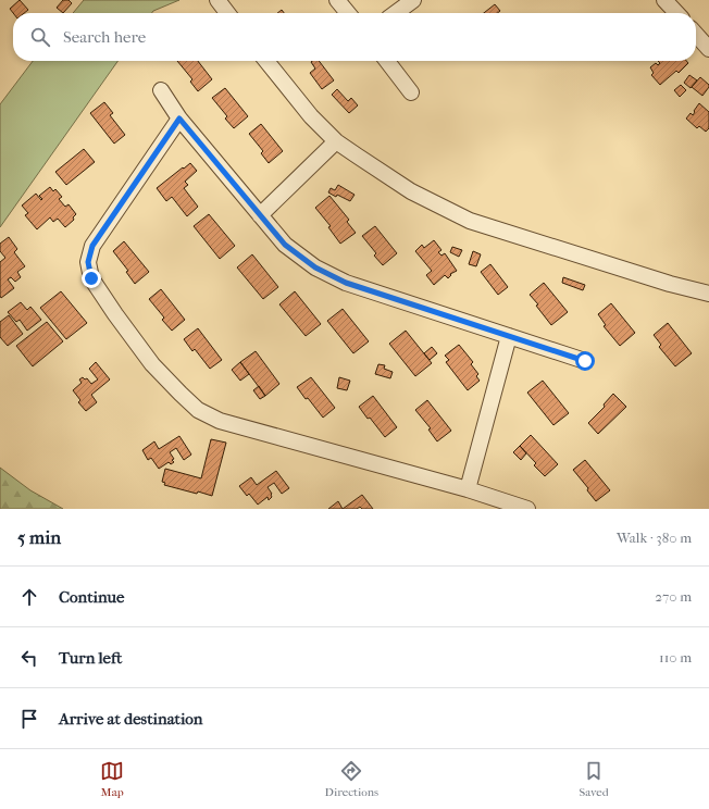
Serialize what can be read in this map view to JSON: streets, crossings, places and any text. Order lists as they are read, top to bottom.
{
  "page": {
    "search": "Search here",
    "heading": ["5 min", "Walk · 380 m"],
    "list": [
      ["Continue", "270 m"],
      ["Turn left", "110 m"],
      "Arrive at destination"
    ],
    "nav": ["Map", "Directions", "Saved"]
  }
}
